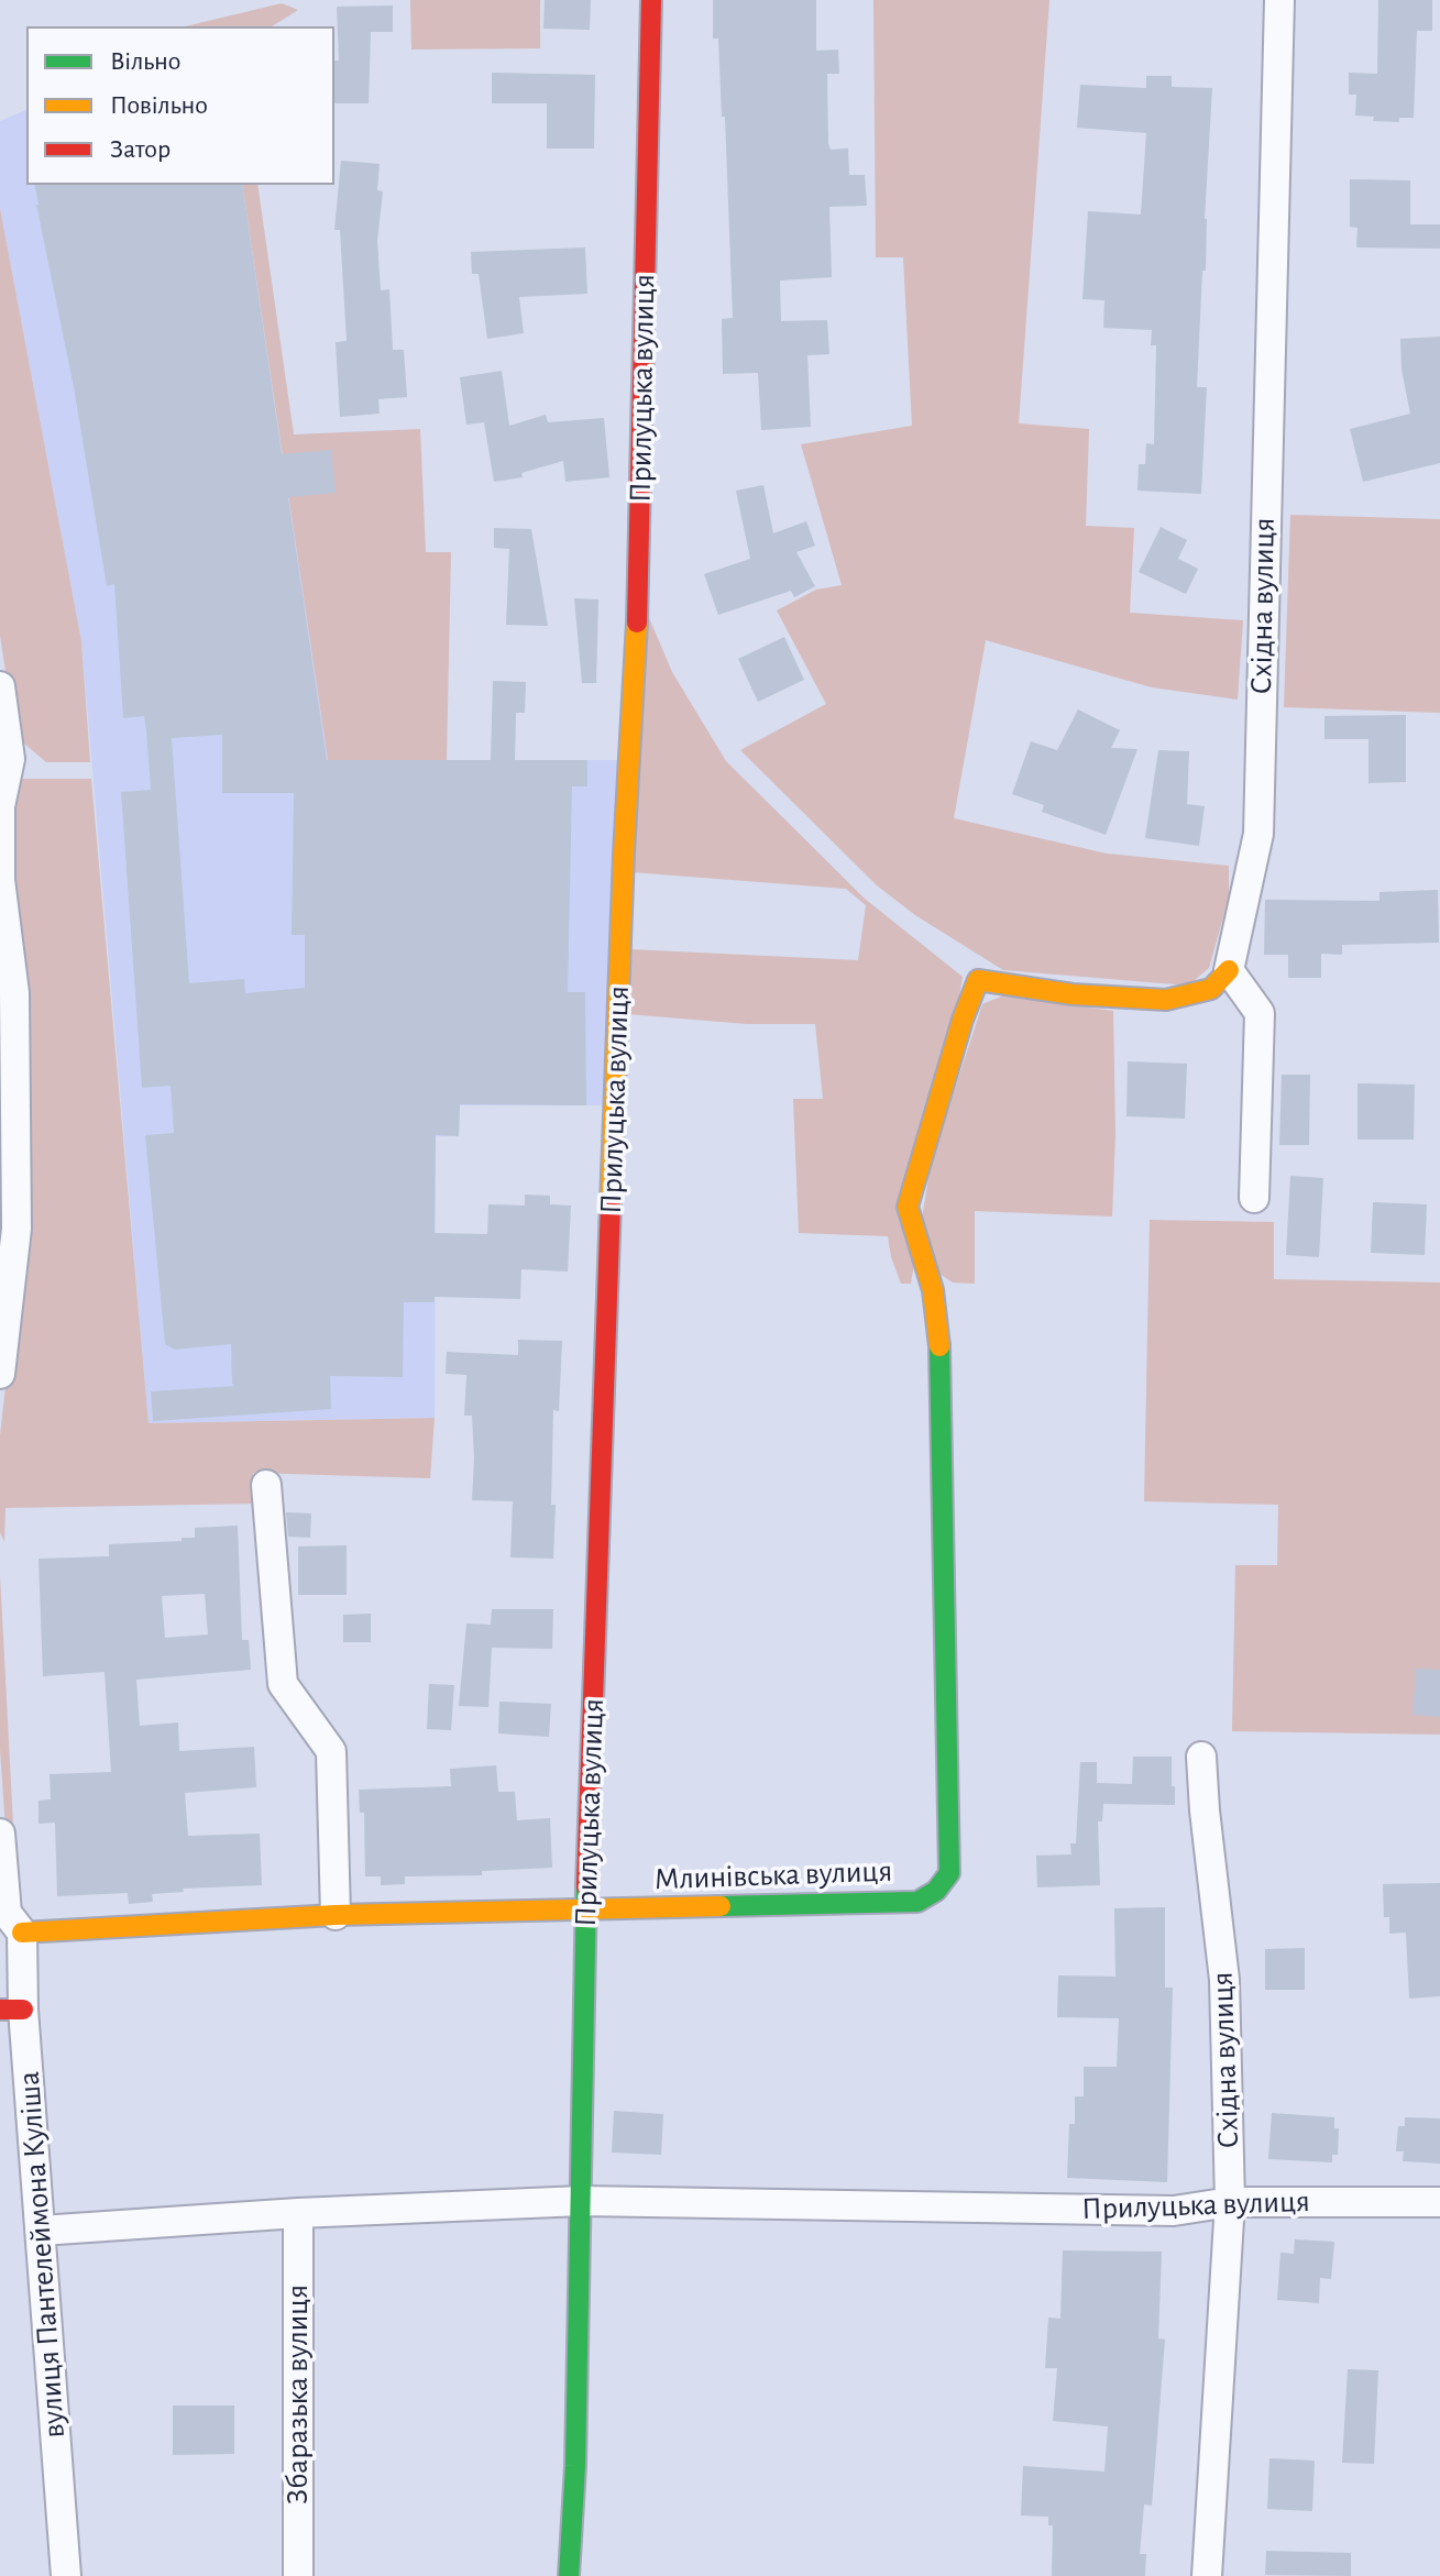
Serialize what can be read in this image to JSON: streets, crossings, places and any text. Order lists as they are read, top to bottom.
{
  "streets": {
    "street": [
      "Прилуцька вулиця",
      "Східна вулиця",
      "Млинівська вулиця",
      "вулиця Пантелеймона Куліша",
      "Збаразька вулиця"
    ]
  },
  "crossings": [
    ["Прилуцька вулиця", "Східна вулиця"],
    ["Прилуцька вулиця", "Млинівська вулиця"],
    ["Прилуцька вулиця", "вулиця Пантелеймона Куліша"],
    ["Прилуцька вулиця", "Збаразька вулиця"],
    ["Східна вулиця", "Млинівська вулиця"],
    ["Млинівська вулиця", "вулиця Пантелеймона Куліша"]
  ],
  "legend": ["Вільно", "Повільно", "Затор"]
}
